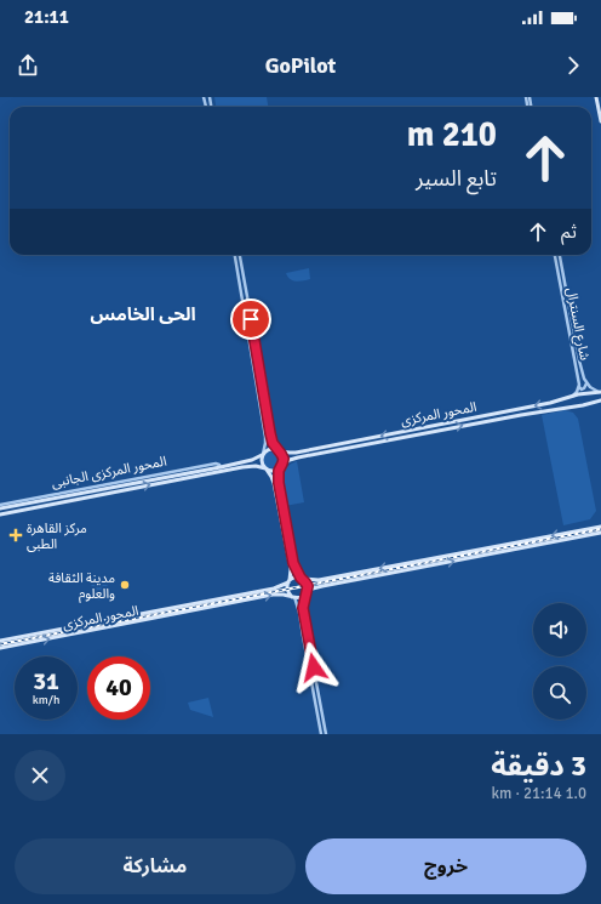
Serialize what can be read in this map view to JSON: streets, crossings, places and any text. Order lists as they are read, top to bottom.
{
  "streets": {
    "main road": ["المحور المركزى"],
    "street": ["شارع السنترال", "المحور المركزى الجانبى"]
  },
  "districts": ["الحى الخامس"],
  "places": {
    "health": ["مركز القاهرة الطبى"],
    "other": ["مدينة الثقافة والعلوم"]
  },
  "page": {
    "status": "21:11",
    "header": "GoPilot",
    "turn": ["210 m", "تابع السير"],
    "then": "ثم",
    "speed": "31 km/h",
    "limit": "40",
    "heading": ["3 دقيقة", "1.0 km · 21:14"],
    "buttons": ["خروج", "مشاركة"]
  }
}
